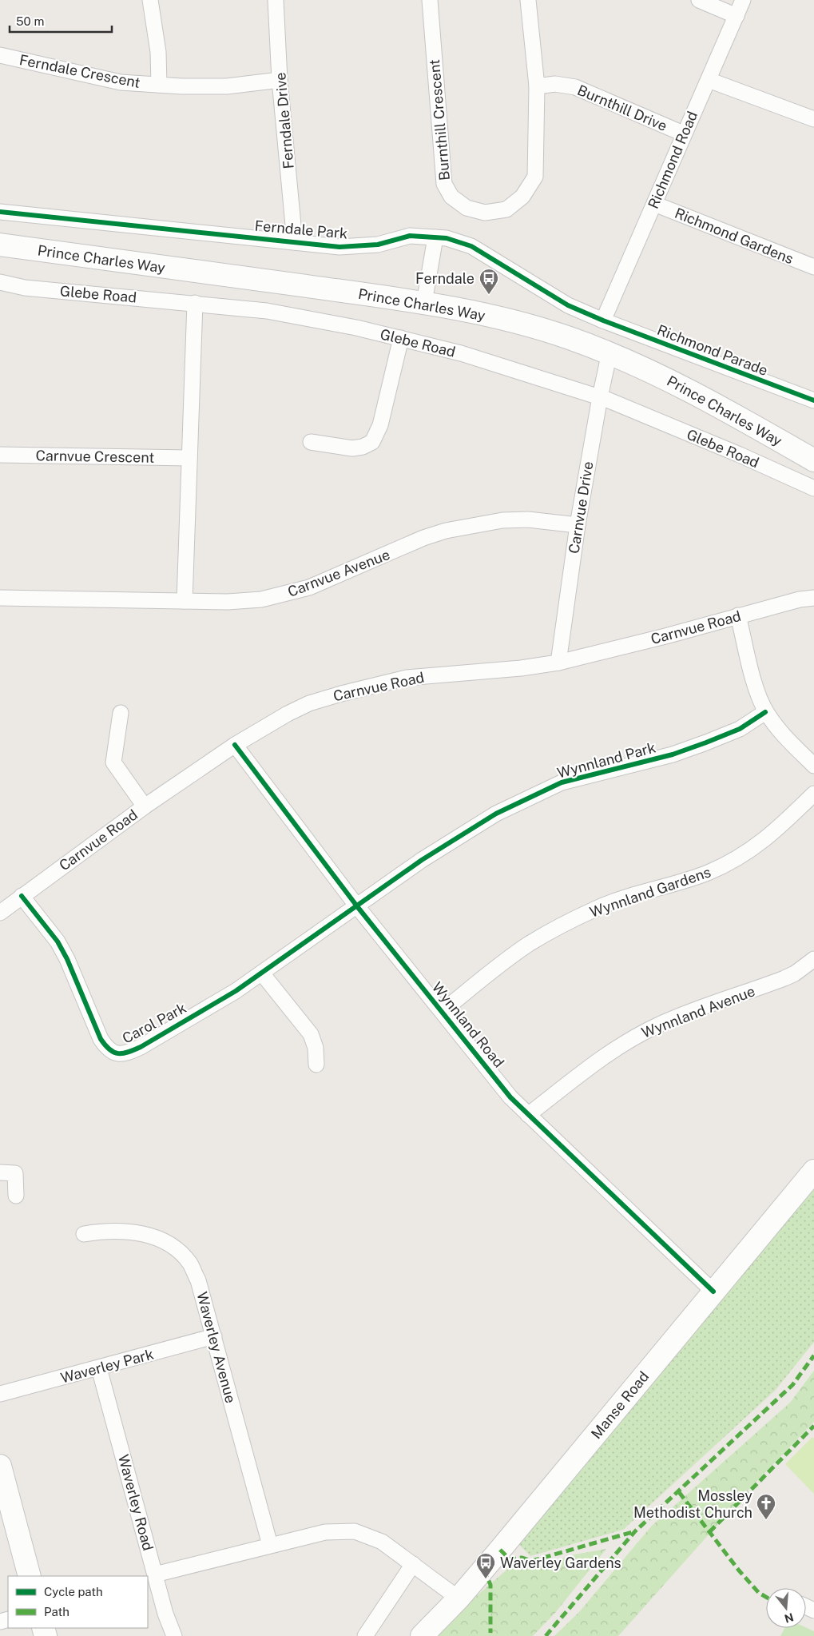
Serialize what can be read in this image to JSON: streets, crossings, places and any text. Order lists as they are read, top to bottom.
{
  "streets": {
    "street": [
      "Ferndale Crescent",
      "Burnthill Drive",
      "Burnthill Crescent",
      "Ferndale Drive",
      "Richmond Road",
      "Ferndale Park",
      "Richmond Gardens",
      "Prince Charles Way",
      "Glebe Road",
      "Richmond Parade",
      "Carnvue Crescent",
      "Carnvue Drive",
      "Carnvue Avenue",
      "Carnvue Road",
      "Wynnland Park",
      "Wynnland Gardens",
      "Wynnland Avenue",
      "Carol Park",
      "Wynnland Road",
      "Waverley Avenue",
      "Waverley Park",
      "Manse Road",
      "Waverley Road"
    ]
  },
  "crossings": [
    ["Ferndale Crescent", "Ferndale Drive"],
    ["Burnthill Drive", "Burnthill Crescent"],
    ["Burnthill Drive", "Richmond Road"],
    ["Ferndale Drive", "Ferndale Park"],
    ["Richmond Road", "Ferndale Park"],
    ["Richmond Road", "Richmond Gardens"],
    ["Richmond Road", "Richmond Parade"],
    ["Ferndale Park", "Richmond Parade"],
    ["Prince Charles Way", "Carnvue Drive"],
    ["Glebe Road", "Carnvue Drive"],
    ["Carnvue Drive", "Carnvue Avenue"],
    ["Carnvue Drive", "Carnvue Road"],
    ["Carnvue Road", "Carol Park"],
    ["Carnvue Road", "Wynnland Road"],
    ["Wynnland Park", "Carol Park"],
    ["Wynnland Park", "Wynnland Road"],
    ["Wynnland Gardens", "Wynnland Road"],
    ["Wynnland Avenue", "Wynnland Road"],
    ["Carol Park", "Wynnland Road"],
    ["Wynnland Road", "Manse Road"],
    ["Waverley Avenue", "Waverley Park"],
    ["Waverley Park", "Waverley Road"]
  ],
  "places": {
    "bus stop": ["Ferndale", "Waverley Gardens"],
    "church": ["Mossley Methodist Church"]
  },
  "legend": ["Cycle path", "Path"],
  "scale_bar": "50 m",
  "north": "bottom"
}
